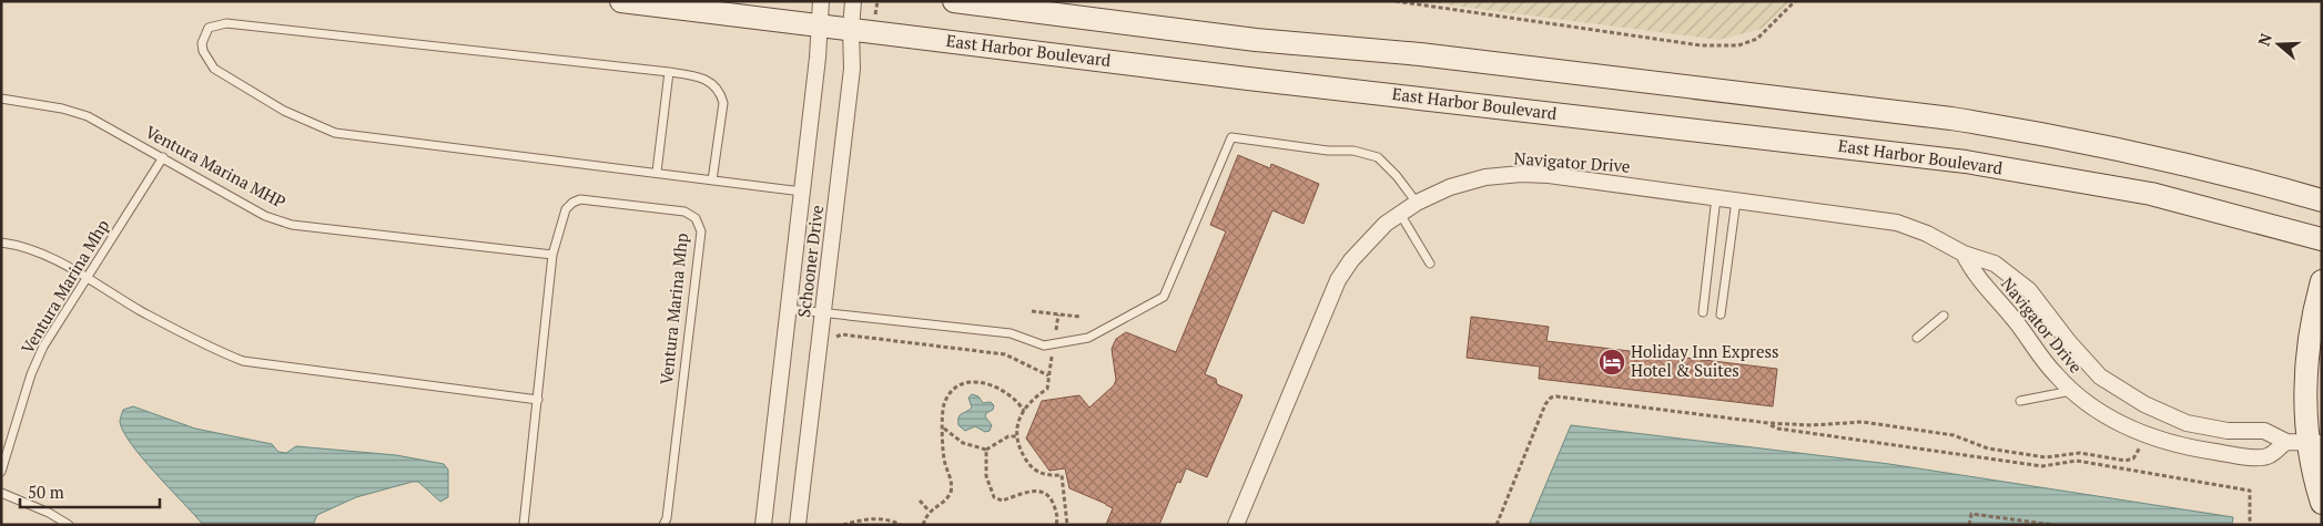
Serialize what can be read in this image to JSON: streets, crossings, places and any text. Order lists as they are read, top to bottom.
{
  "streets": {
    "main road": ["East Harbor Boulevard"],
    "street": ["Navigator Drive", "Schooner Drive"],
    "lane": ["Ventura Marina MHP", "Ventura Marina Mhp"]
  },
  "crossings": [
    ["East Harbor Boulevard", "Schooner Drive"],
    ["Ventura Marina MHP", "Ventura Marina Mhp"]
  ],
  "places": {
    "hotel": ["Holiday Inn Express Hotel & Suites"]
  },
  "scale_bar": "50 m",
  "north": "left"
}
